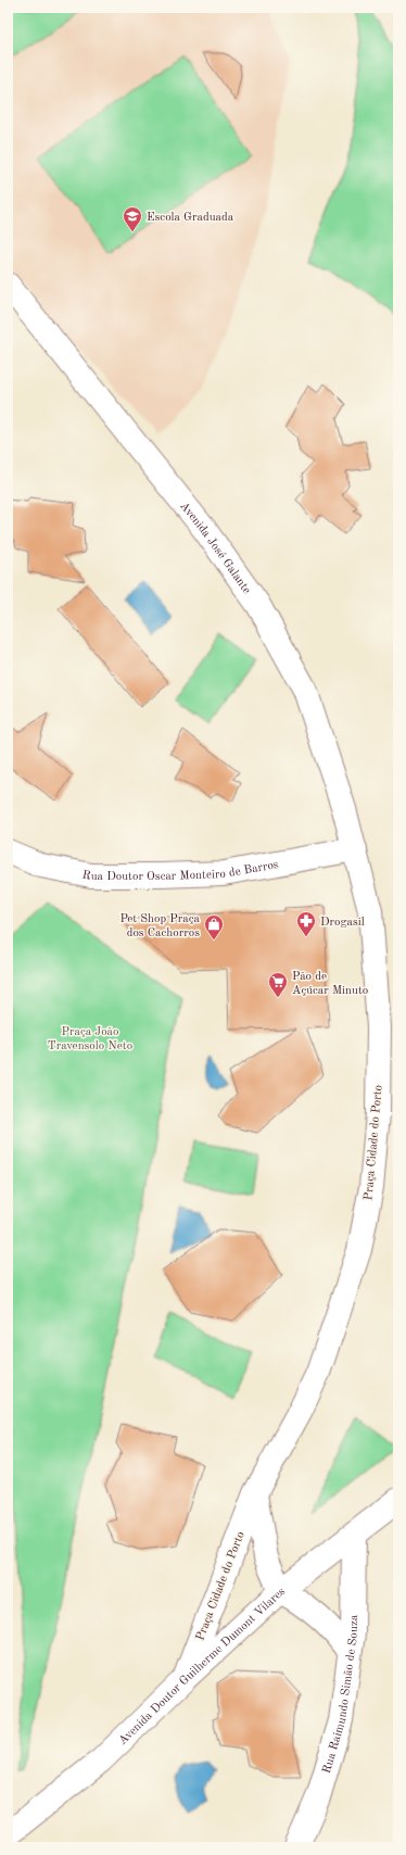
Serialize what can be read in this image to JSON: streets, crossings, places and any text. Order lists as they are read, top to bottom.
{
  "streets": {
    "street": [
      "Avenida José Galante",
      "Rua Doutor Oscar Monteiro de Barros",
      "Praça Cidade do Porto",
      "Avenida Doutor Guilherme Dumont Vilares",
      "Rua Raimundo Simão de Souza"
    ]
  },
  "crossings": [
    ["Avenida José Galante", "Rua Doutor Oscar Monteiro de Barros"],
    ["Avenida José Galante", "Praça Cidade do Porto"],
    ["Rua Doutor Oscar Monteiro de Barros", "Praça Cidade do Porto"],
    ["Praça Cidade do Porto", "Avenida Doutor Guilherme Dumont Vilares"],
    ["Avenida Doutor Guilherme Dumont Vilares", "Rua Raimundo Simão de Souza"]
  ],
  "parks": ["Praça João Travensolo Neto"],
  "places": {
    "school or university": ["Escola Graduada"],
    "pharmacy": ["Drogasil"],
    "shop": ["Pet Shop Praça dos Cachorros"],
    "supermarket": ["Pão de Açúcar Minuto"]
  }
}
